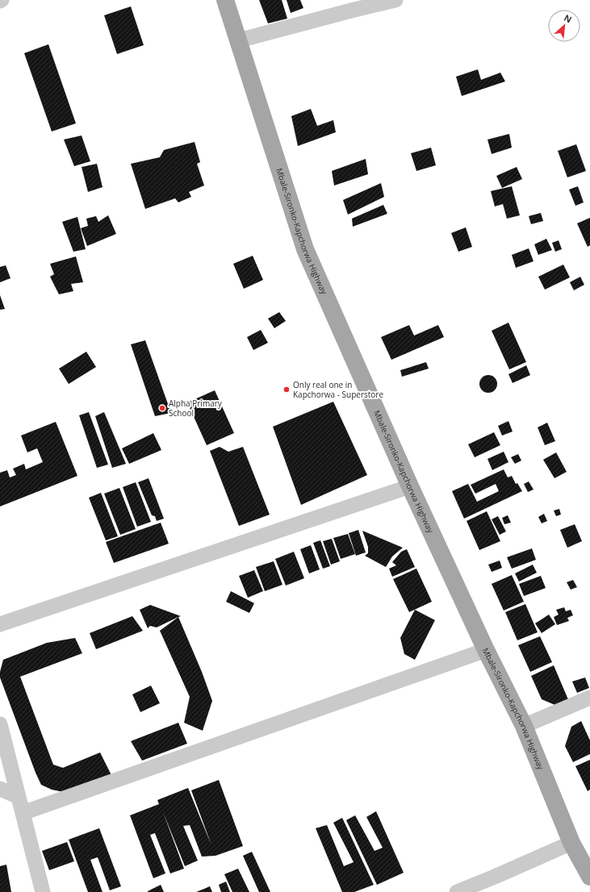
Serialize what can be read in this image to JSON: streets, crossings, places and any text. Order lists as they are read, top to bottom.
{
  "streets": {
    "main road": ["Mbale-Sironko-Kapchorwa Highway"]
  },
  "places": ["Only real one in Kapchorwa - Superstore", "Alpha Primary School"],
  "north": "top right"
}
